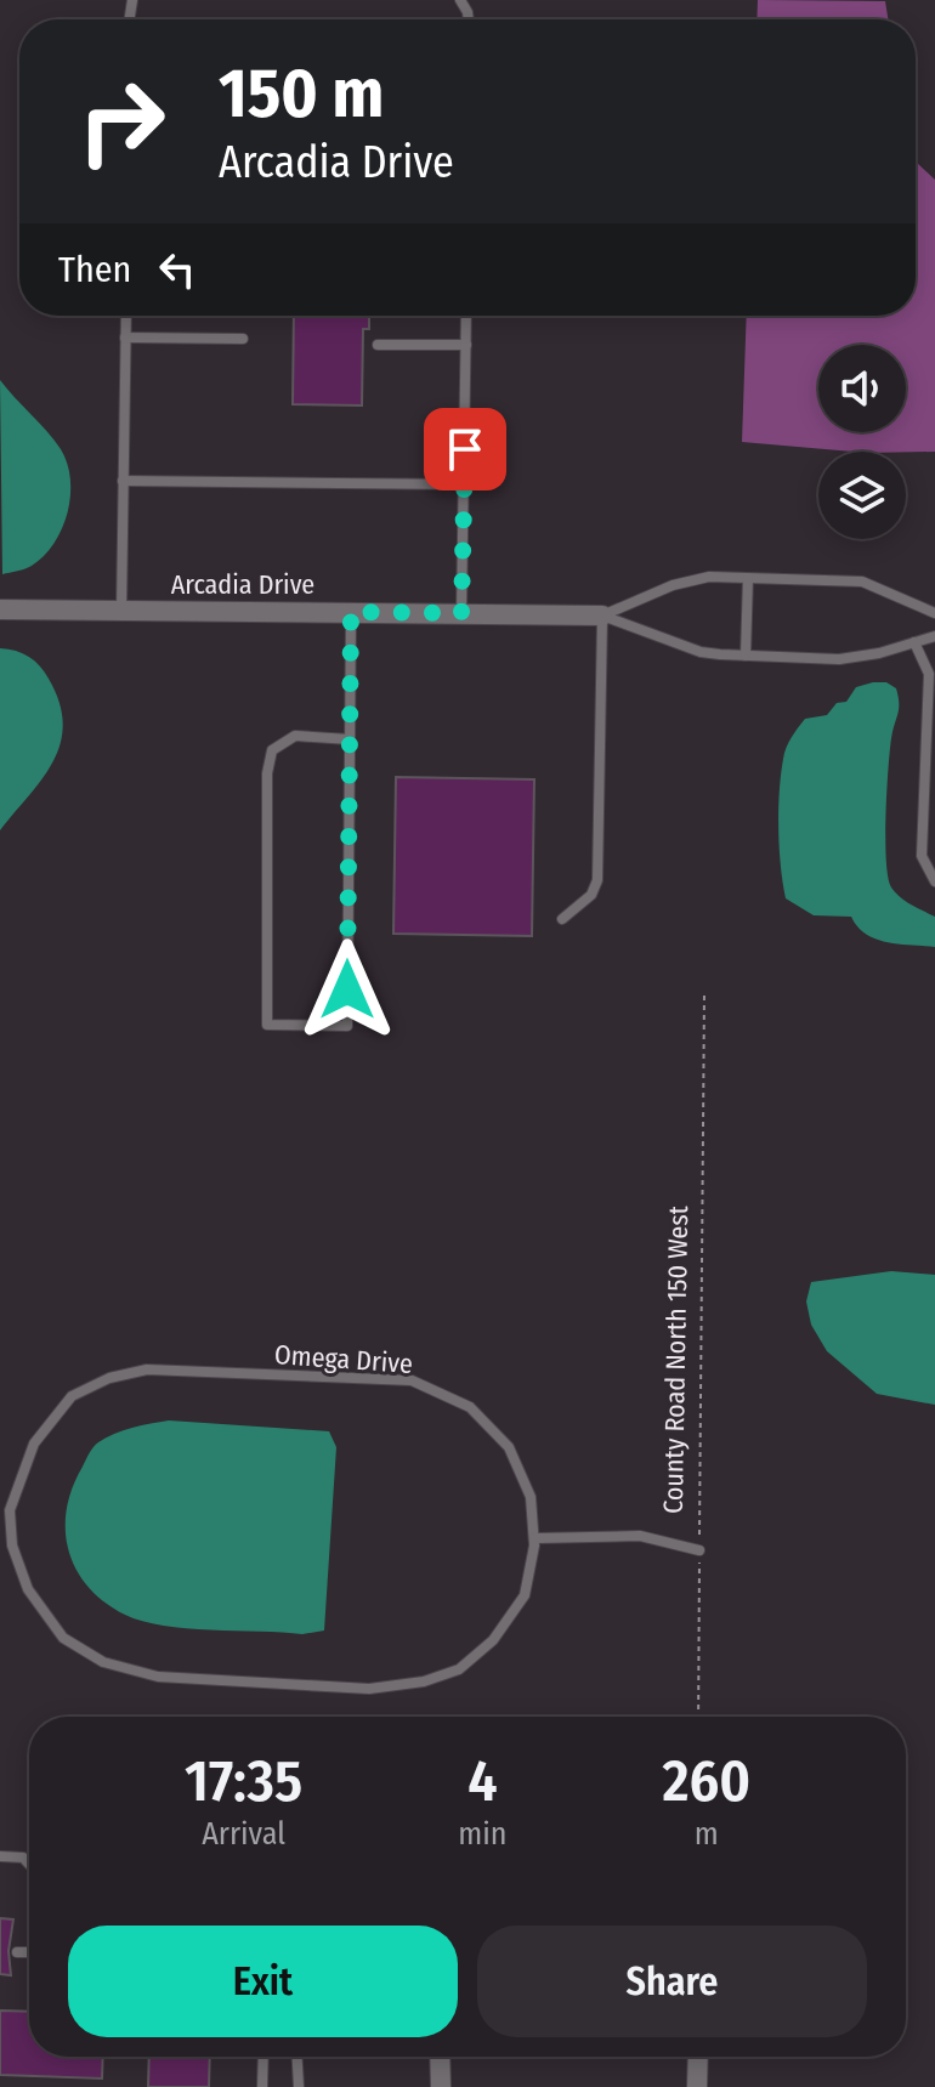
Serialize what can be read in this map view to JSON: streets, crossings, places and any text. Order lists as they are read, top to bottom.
{
  "streets": {
    "street": ["Arcadia Drive"],
    "lane": ["Omega Drive"],
    "path": ["County Road North 150 West"]
  },
  "page": {
    "turn": ["150 m", "Arcadia Drive"],
    "then": "Then",
    "eta": [
      "17:35",
      "Arrival",
      "4",
      "min",
      "260",
      "m"
    ],
    "buttons": ["Exit", "Share"]
  }
}
